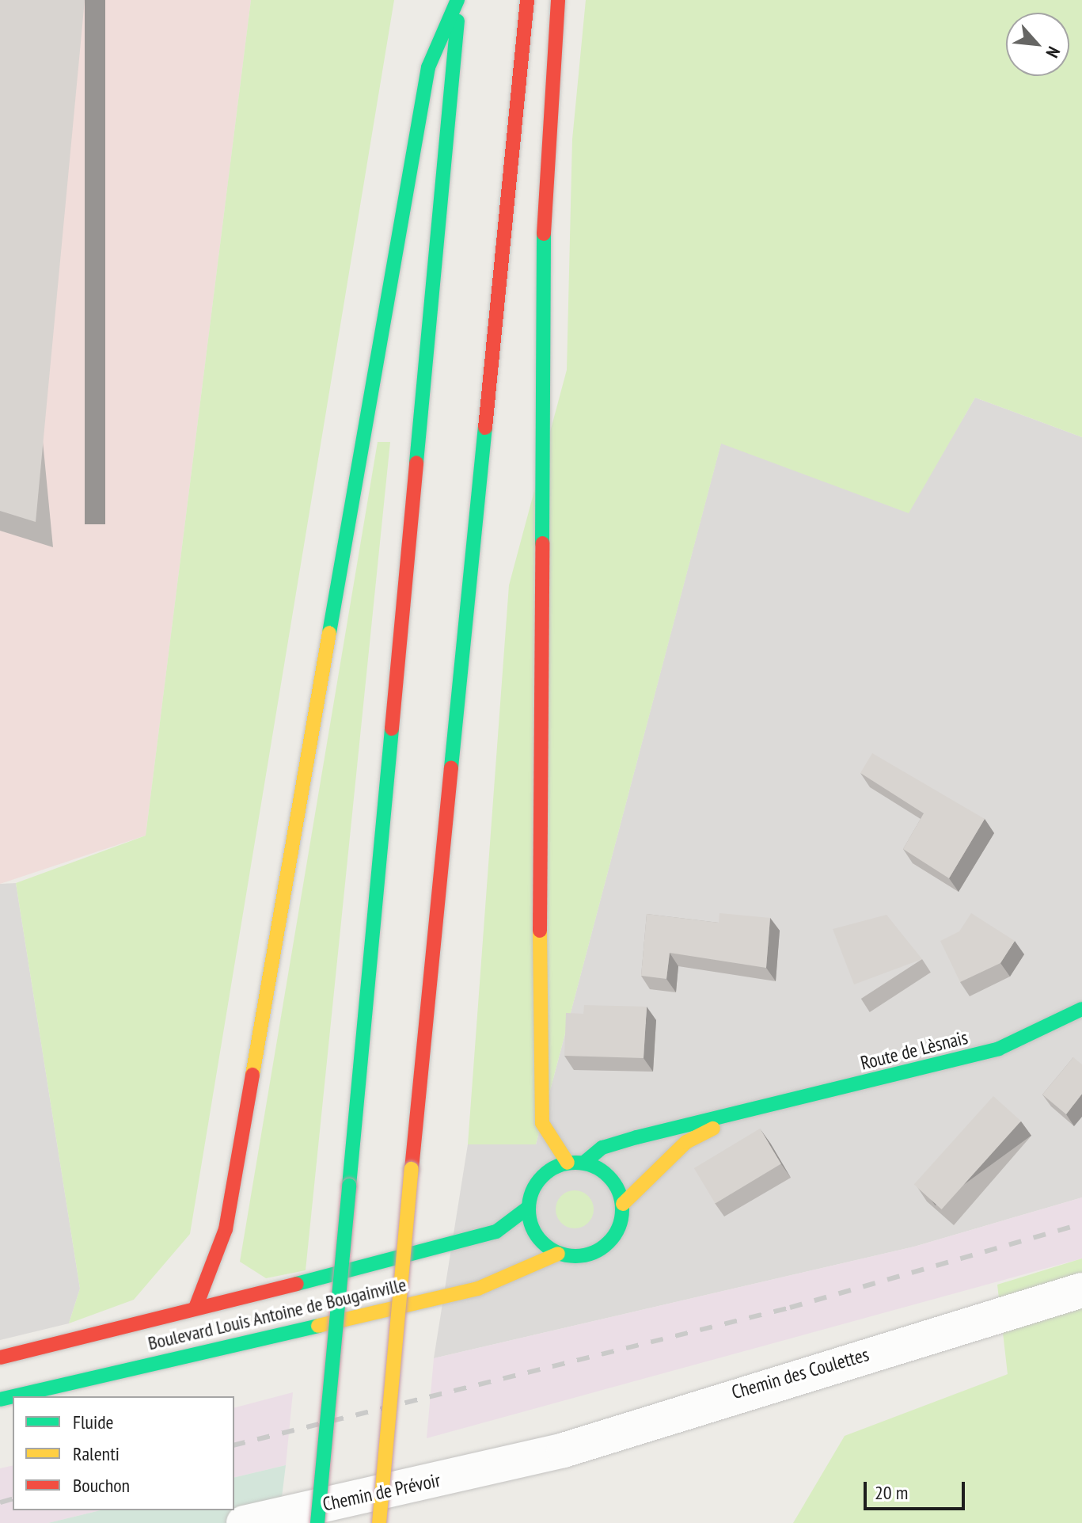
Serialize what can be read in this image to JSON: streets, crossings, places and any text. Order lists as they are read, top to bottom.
{
  "streets": {
    "main road": ["Route de Lèsnais", "Boulevard Louis Antoine de Bougainville"],
    "street": ["Chemin des Coulettes", "Chemin de Prévoir"]
  },
  "crossings": [
    ["Route de Lèsnais", "Boulevard Louis Antoine de Bougainville"],
    ["Chemin des Coulettes", "Chemin de Prévoir"]
  ],
  "legend": ["Fluide", "Ralenti", "Bouchon"],
  "scale_bar": "20 m",
  "north": "bottom right"
}
